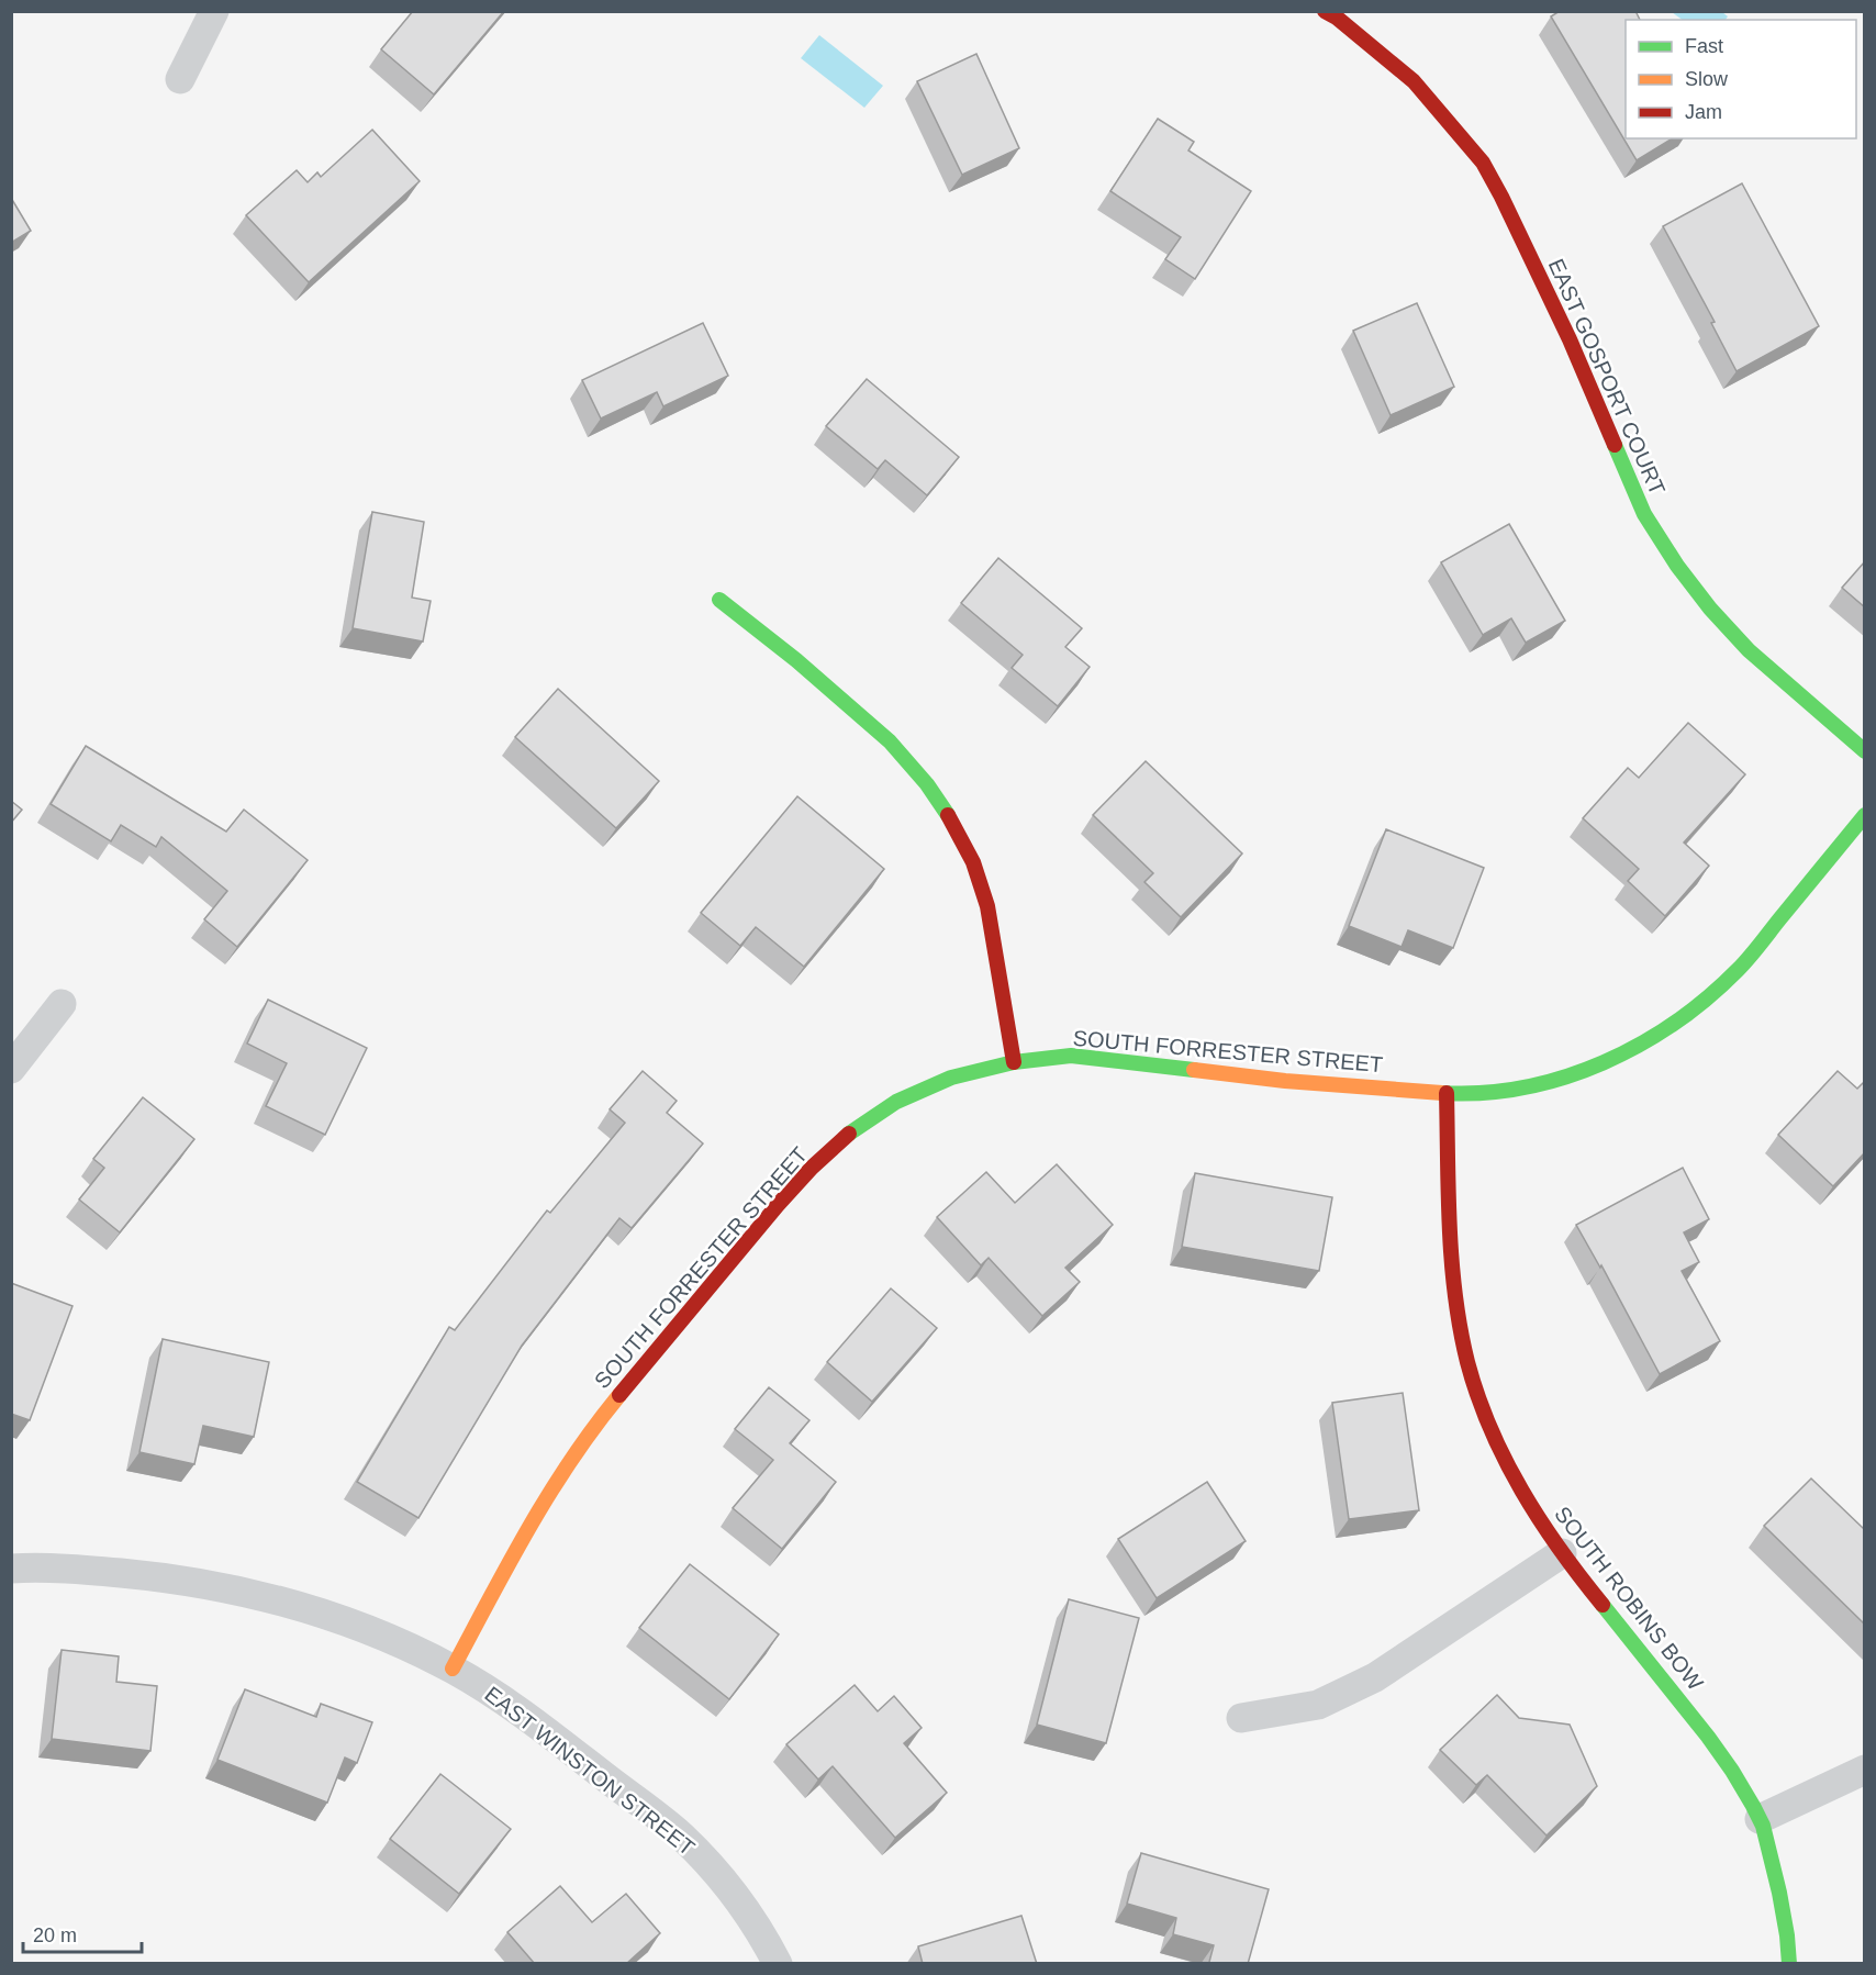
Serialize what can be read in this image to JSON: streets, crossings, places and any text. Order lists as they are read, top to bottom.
{
  "streets": {
    "street": [
      "EAST GOSPORT COURT",
      "SOUTH FORRESTER STREET",
      "SOUTH ROBINS BOW",
      "EAST WINSTON STREET"
    ]
  },
  "crossings": [
    ["SOUTH FORRESTER STREET", "SOUTH ROBINS BOW"],
    ["SOUTH FORRESTER STREET", "EAST WINSTON STREET"]
  ],
  "legend": ["Fast", "Slow", "Jam"],
  "scale_bar": "20 m"
}
